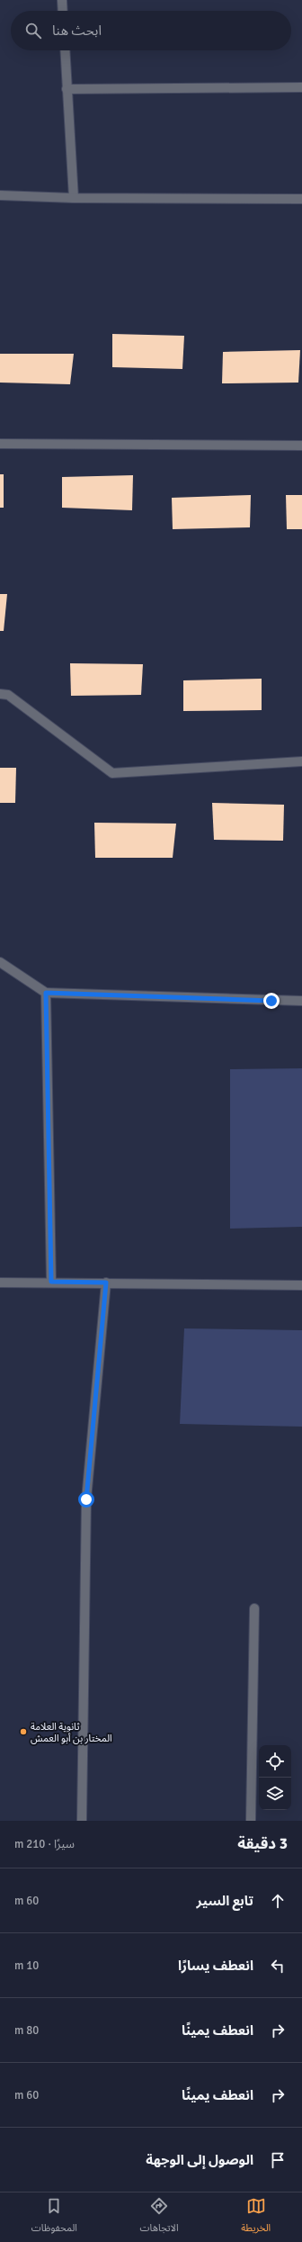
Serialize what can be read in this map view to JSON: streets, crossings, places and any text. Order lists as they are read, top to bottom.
{
  "places": ["ثانوية العلامة المختار بن أبو العمش"],
  "page": {
    "search": "ابحث هنا",
    "heading": ["3 دقيقة", "سيرًا · 210 m"],
    "list": [
      ["تابع السير", "60 m"],
      ["انعطف يسارًا", "10 m"],
      ["انعطف يمينًا", "80 m"],
      ["انعطف يمينًا", "60 m"],
      "الوصول إلى الوجهة"
    ],
    "nav": ["الخريطة", "الاتجاهات", "المحفوظات"]
  }
}
